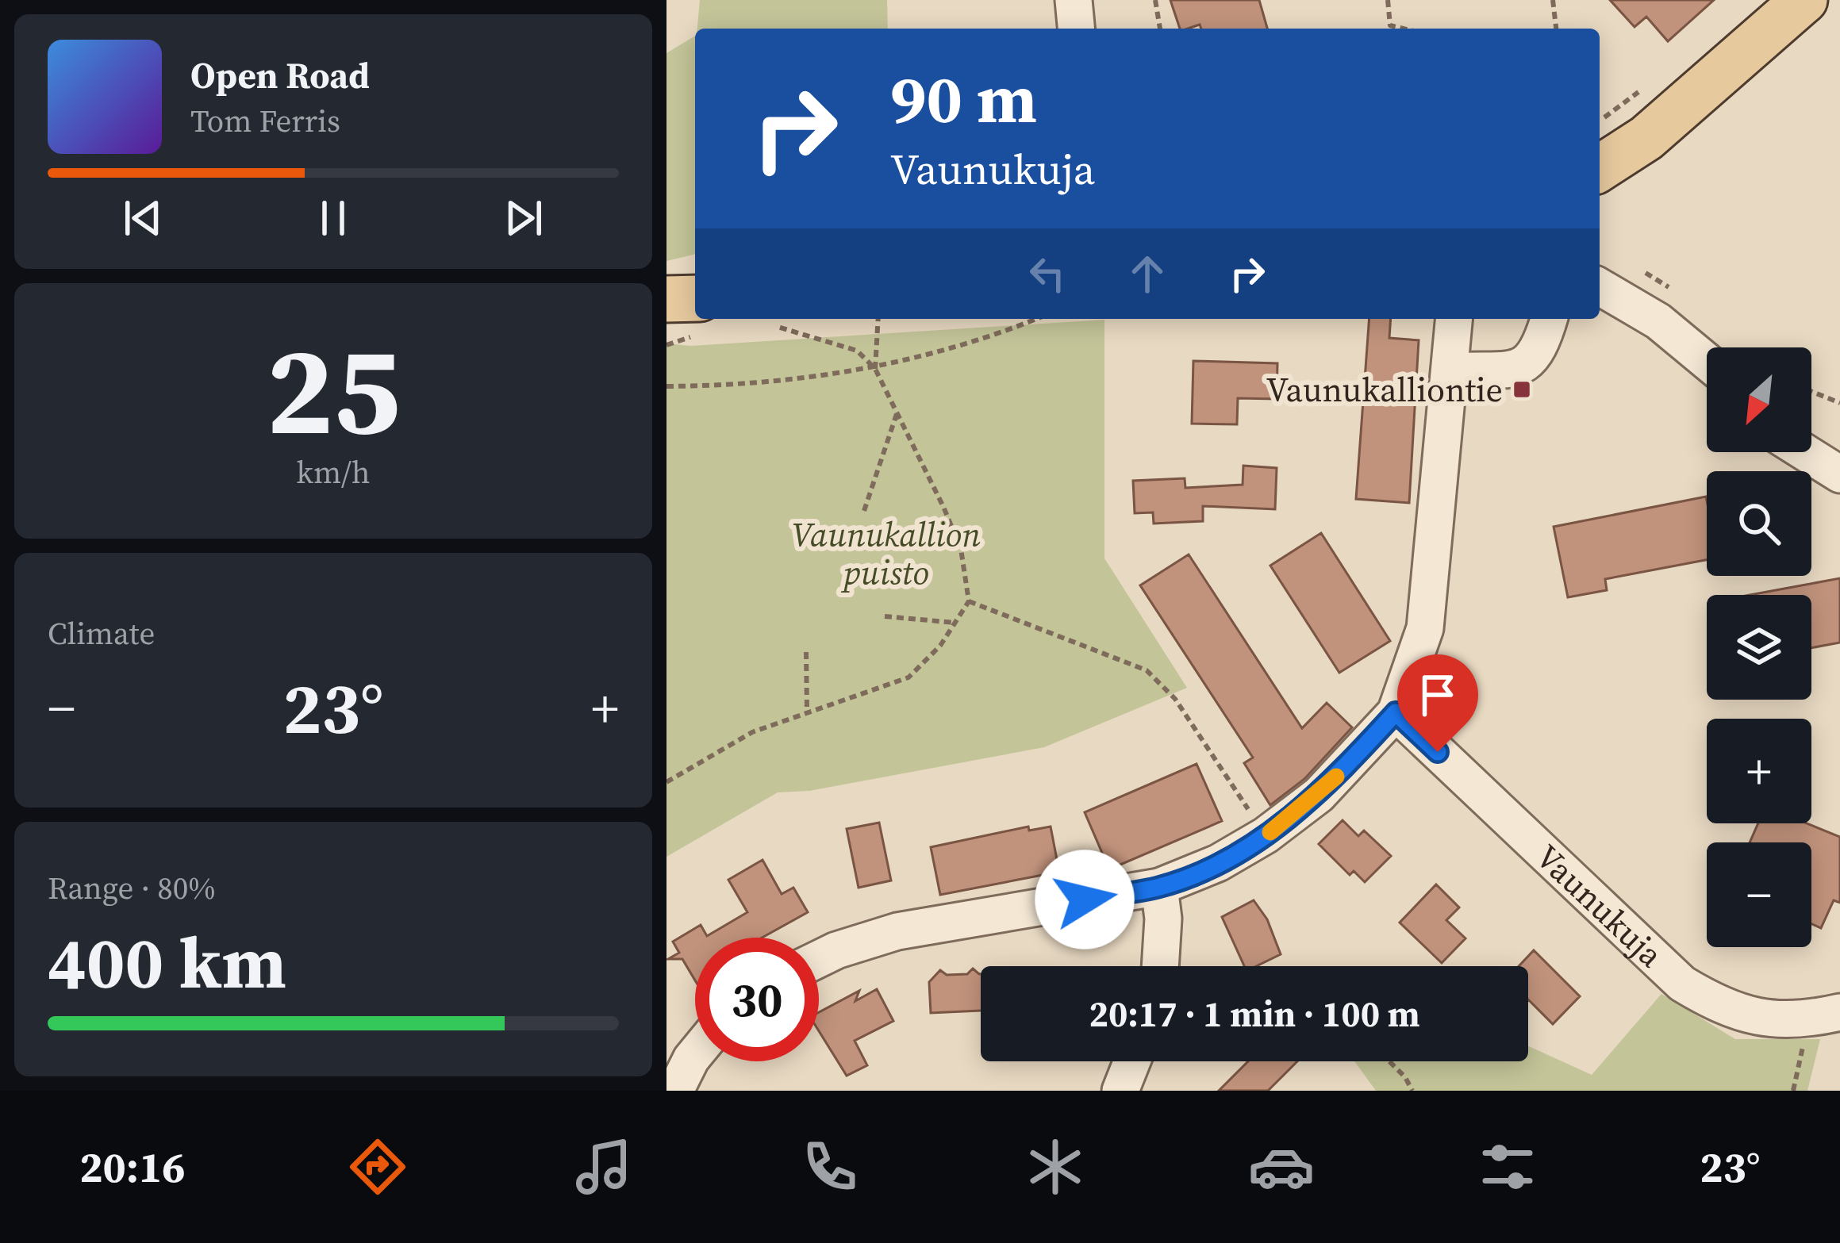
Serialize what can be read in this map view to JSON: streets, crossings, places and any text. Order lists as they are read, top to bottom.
{
  "streets": {
    "street": ["Vaunukuja"]
  },
  "parks": ["Vaunukallion puisto"],
  "places": {
    "transit": ["Vaunukalliontie"]
  },
  "north": "bottom left",
  "page": {
    "turn": ["90 m", "Vaunukuja"],
    "song": ["Open Road", "Tom Ferris"],
    "tile": [
      ["25", "km/h"],
      "Climate",
      ["Range · 80%", "400 km"]
    ],
    "map_buttons": ["+", "−"],
    "heat": ["−", "23°", "+"],
    "limit": "30",
    "trip": "20:17 · 1 min · 100 m",
    "tabs": ["20:16", "23°"]
  }
}
